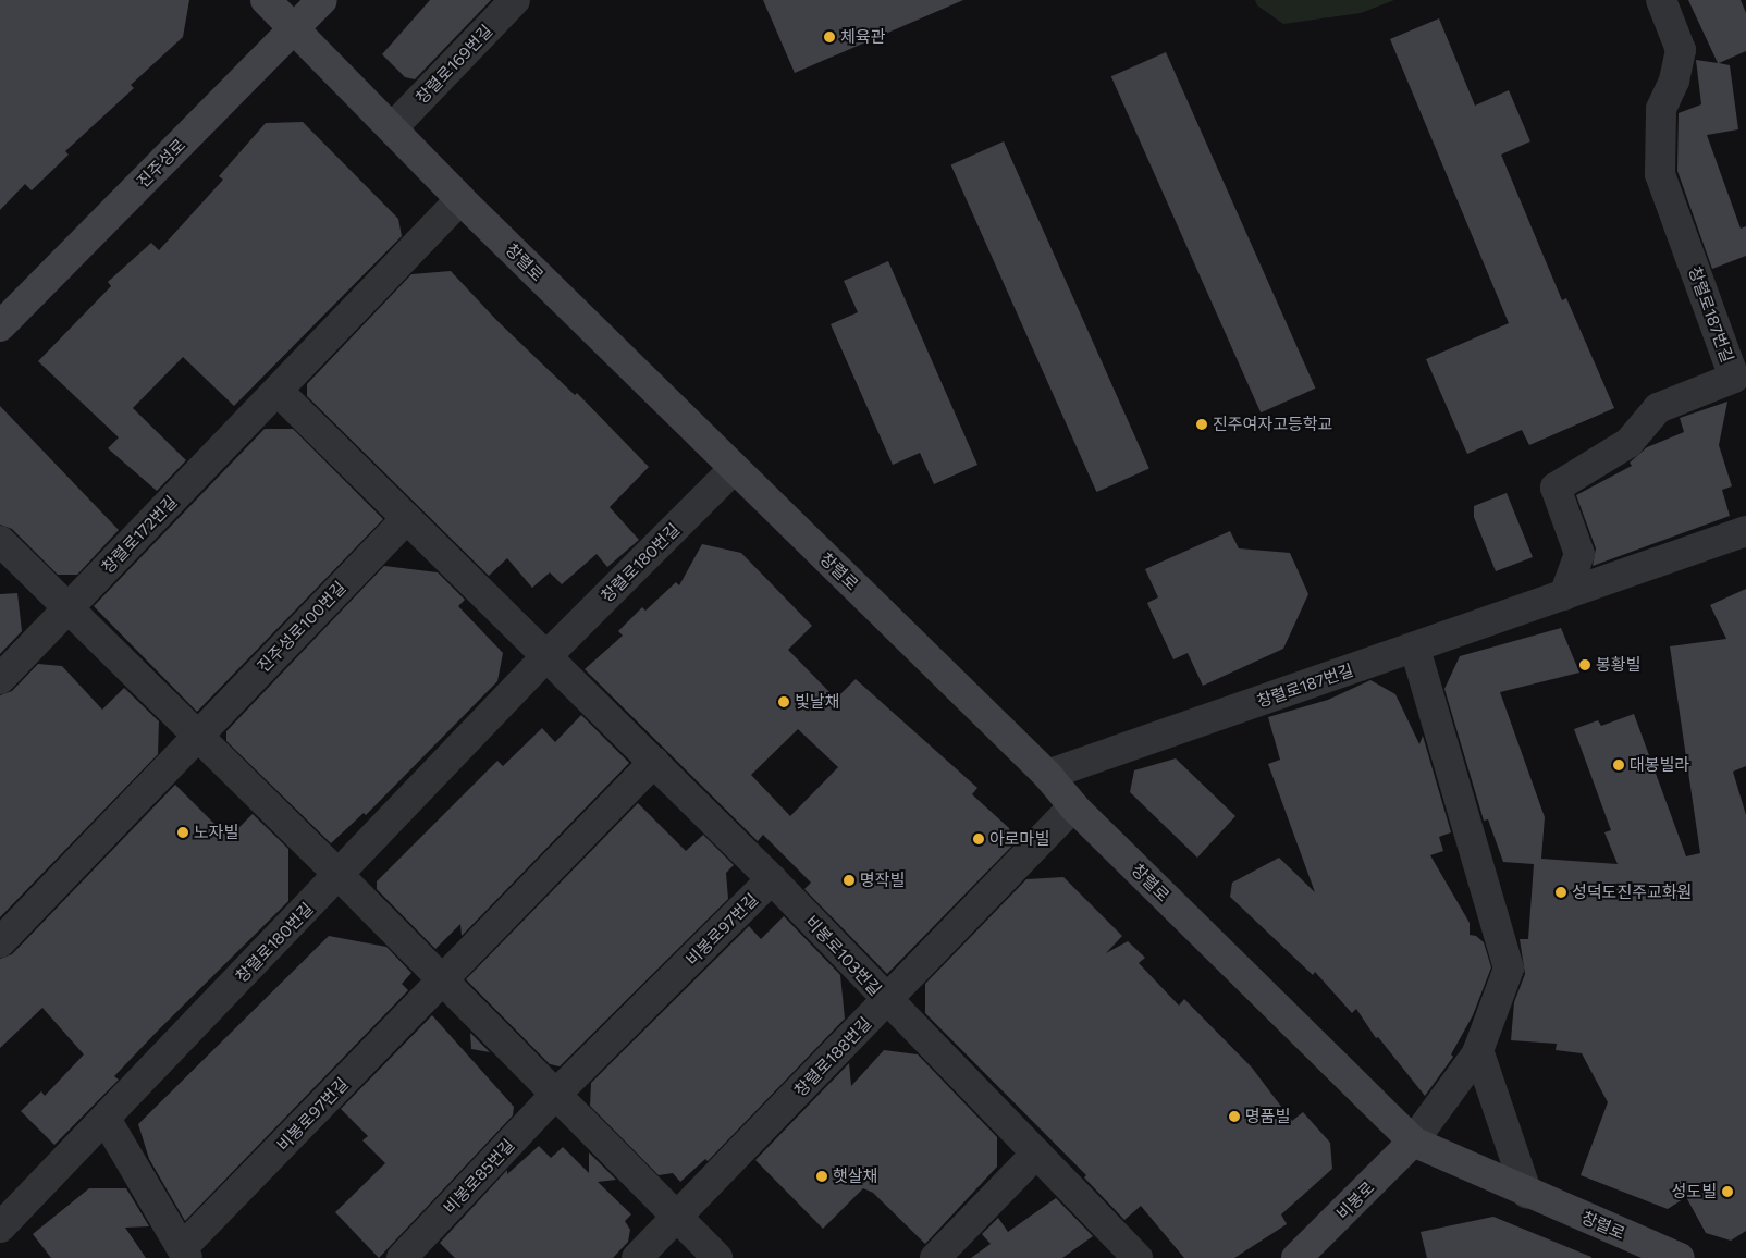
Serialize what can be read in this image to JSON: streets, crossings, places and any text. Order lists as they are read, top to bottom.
{
  "streets": {
    "street": [
      "창렬로169번길",
      "진주성로",
      "창렬로",
      "창렬로187번길",
      "창렬로172번길",
      "창렬로180번길",
      "진주성로100번길",
      "비봉로97번길",
      "비봉로103번길",
      "창렬로188번길",
      "비봉로85번길",
      "비봉로"
    ]
  },
  "crossings": [
    ["창렬로169번길", "창렬로"],
    ["진주성로", "창렬로"],
    ["창렬로", "창렬로187번길"],
    ["창렬로", "창렬로172번길"],
    ["창렬로", "창렬로180번길"],
    ["창렬로", "창렬로188번길"],
    ["창렬로", "비봉로"],
    ["창렬로180번길", "비봉로103번길"],
    ["비봉로97번길", "비봉로103번길"],
    ["비봉로97번길", "비봉로85번길"],
    ["비봉로103번길", "창렬로188번길"]
  ],
  "places": [
    "체육관",
    "진주여자고등학교",
    "봉황빌",
    "빛날채",
    "대봉빌라",
    "노자빌",
    "아로마빌",
    "명작빌",
    "성덕도진주교화원",
    "명품빌",
    "햇살채",
    "성도빌"
  ]
}
